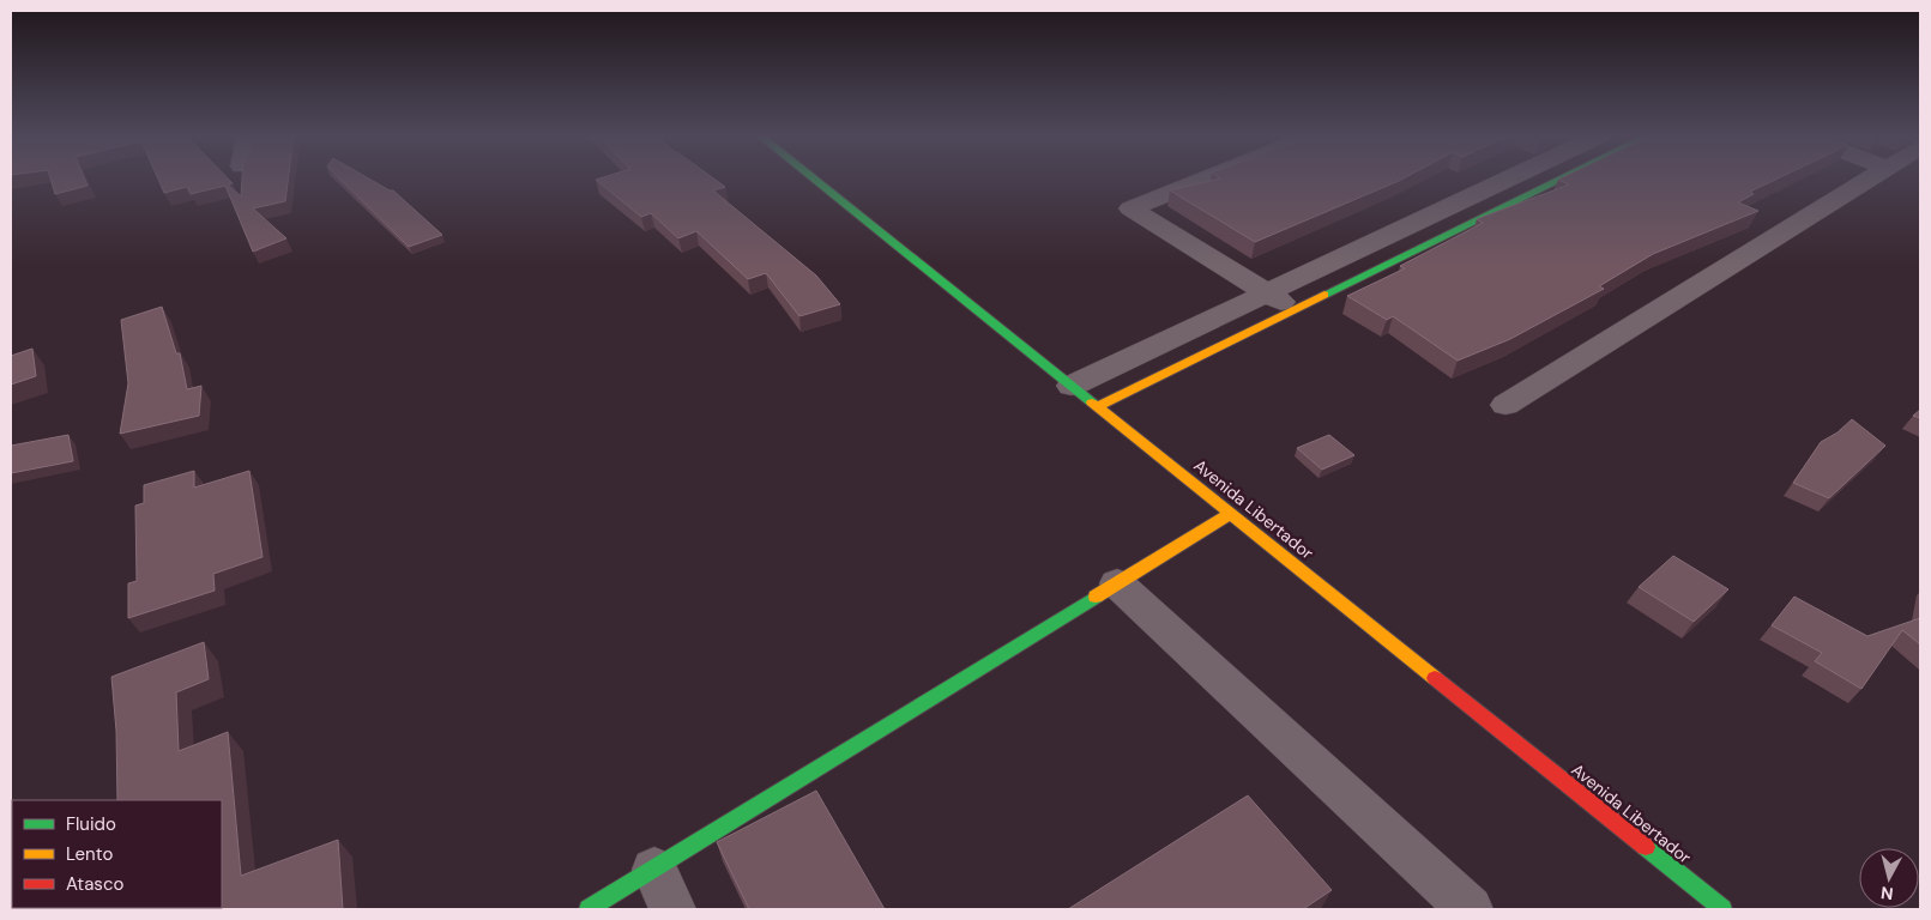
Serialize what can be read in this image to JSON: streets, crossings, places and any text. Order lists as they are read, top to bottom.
{
  "streets": {
    "main road": ["Avenida Libertador"]
  },
  "legend": ["Fluido", "Lento", "Atasco"],
  "north": "bottom"
}
